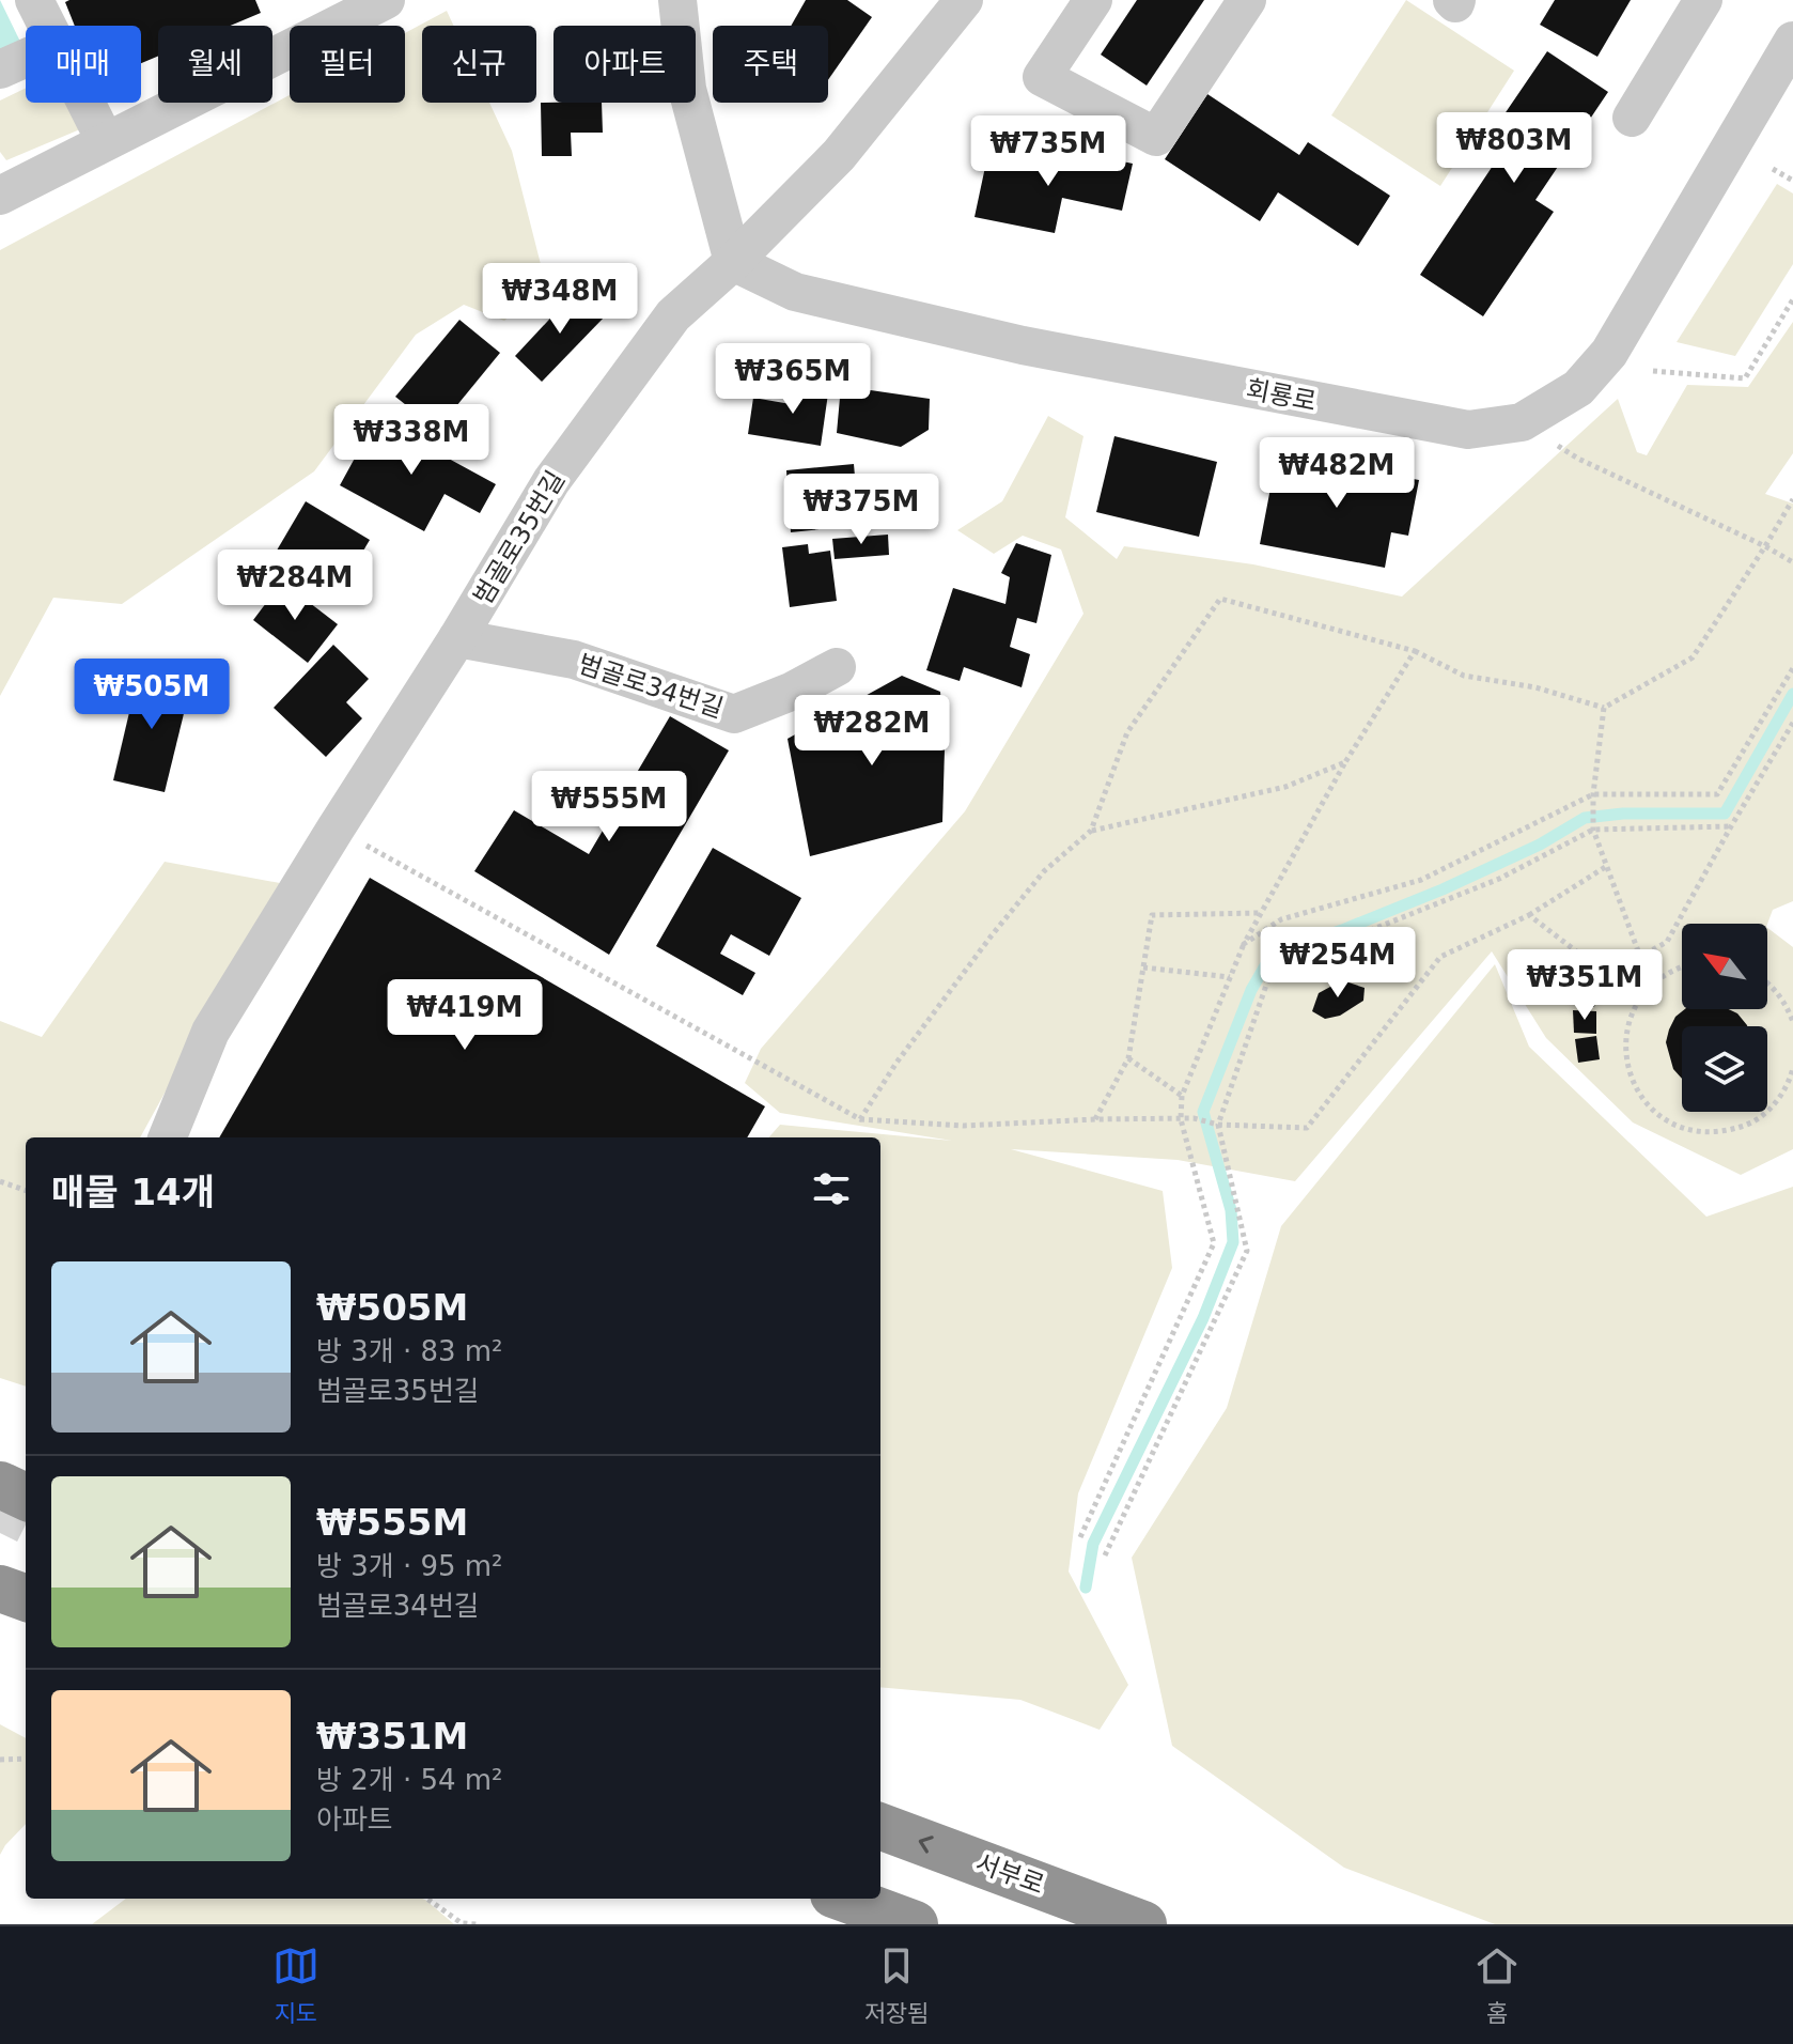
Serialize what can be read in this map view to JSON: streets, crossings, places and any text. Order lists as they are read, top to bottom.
{
  "streets": {
    "highway": ["서부로"],
    "street": ["회룡로", "범골로35번길", "범골로34번길"]
  },
  "crossings": [
    ["회룡로", "범골로35번길"],
    ["범골로35번길", "범골로34번길"]
  ],
  "one_way": ["서부로"],
  "north": "top left",
  "page": {
    "chip": [
      "매매",
      "월세",
      "필터",
      "신규",
      "아파트",
      "주택"
    ],
    "price": [
      "₩803M",
      "₩735M",
      "₩348M",
      "₩365M",
      "₩338M",
      "₩482M",
      "₩375M",
      "₩284M",
      "₩505M",
      "₩282M",
      "₩555M",
      "₩254M",
      "₩351M",
      "₩419M"
    ],
    "heading": "매물 14개",
    "list": [
      {
        "name": "₩505M",
        "note": "방 3개 · 83 m² · 범골로35번길"
      },
      {
        "name": "₩555M",
        "note": "방 3개 · 95 m² · 범골로34번길"
      },
      {
        "name": "₩351M",
        "note": "방 2개 · 54 m² · 아파트"
      }
    ],
    "tabs": ["지도", "저장됨", "홈"]
  }
}
